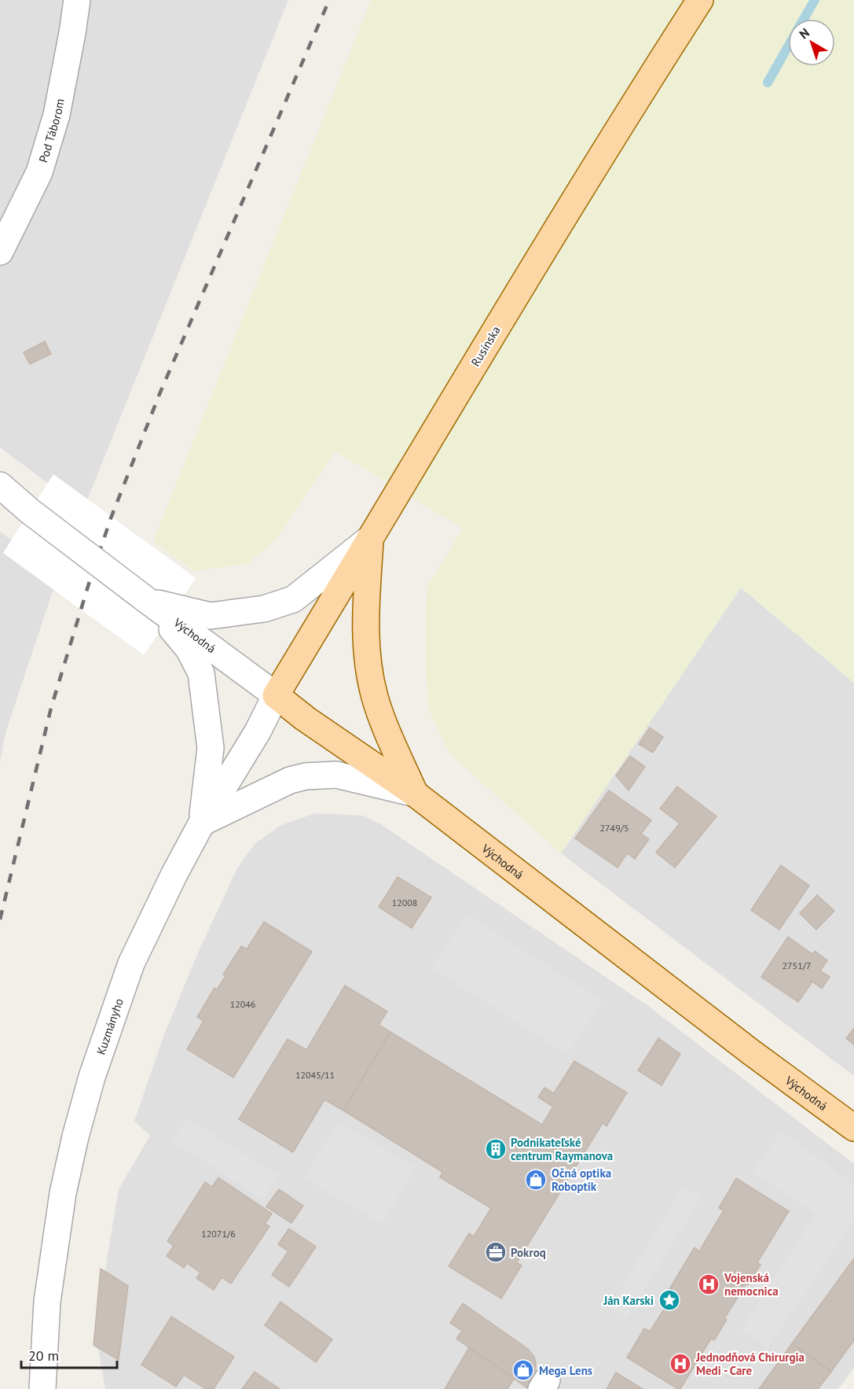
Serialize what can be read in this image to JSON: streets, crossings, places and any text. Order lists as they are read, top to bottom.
{
  "streets": {
    "main road": ["Rusínska", "Východná"],
    "street": ["Pod Táborom", "Kuzmányho"]
  },
  "crossings": [
    ["Rusínska", "Východná"],
    ["Rusínska", "Kuzmányho"],
    ["Východná", "Kuzmányho"]
  ],
  "places": {
    "building": ["Podnikateľské centrum Raymanova"],
    "shop": ["Očná optika Roboptik", "Mega Lens"],
    "office": ["Pokroq"],
    "hospital": ["Vojenská nemocnica", "Jednodňová Chirurgia Medi - Care"],
    "place": ["Ján Karski"]
  },
  "house_numbers": [
    "2749/5",
    "12008",
    "2751/7",
    "12046",
    "12045/11",
    "12071/6"
  ],
  "scale_bar": "20 m",
  "north": "top left"
}
